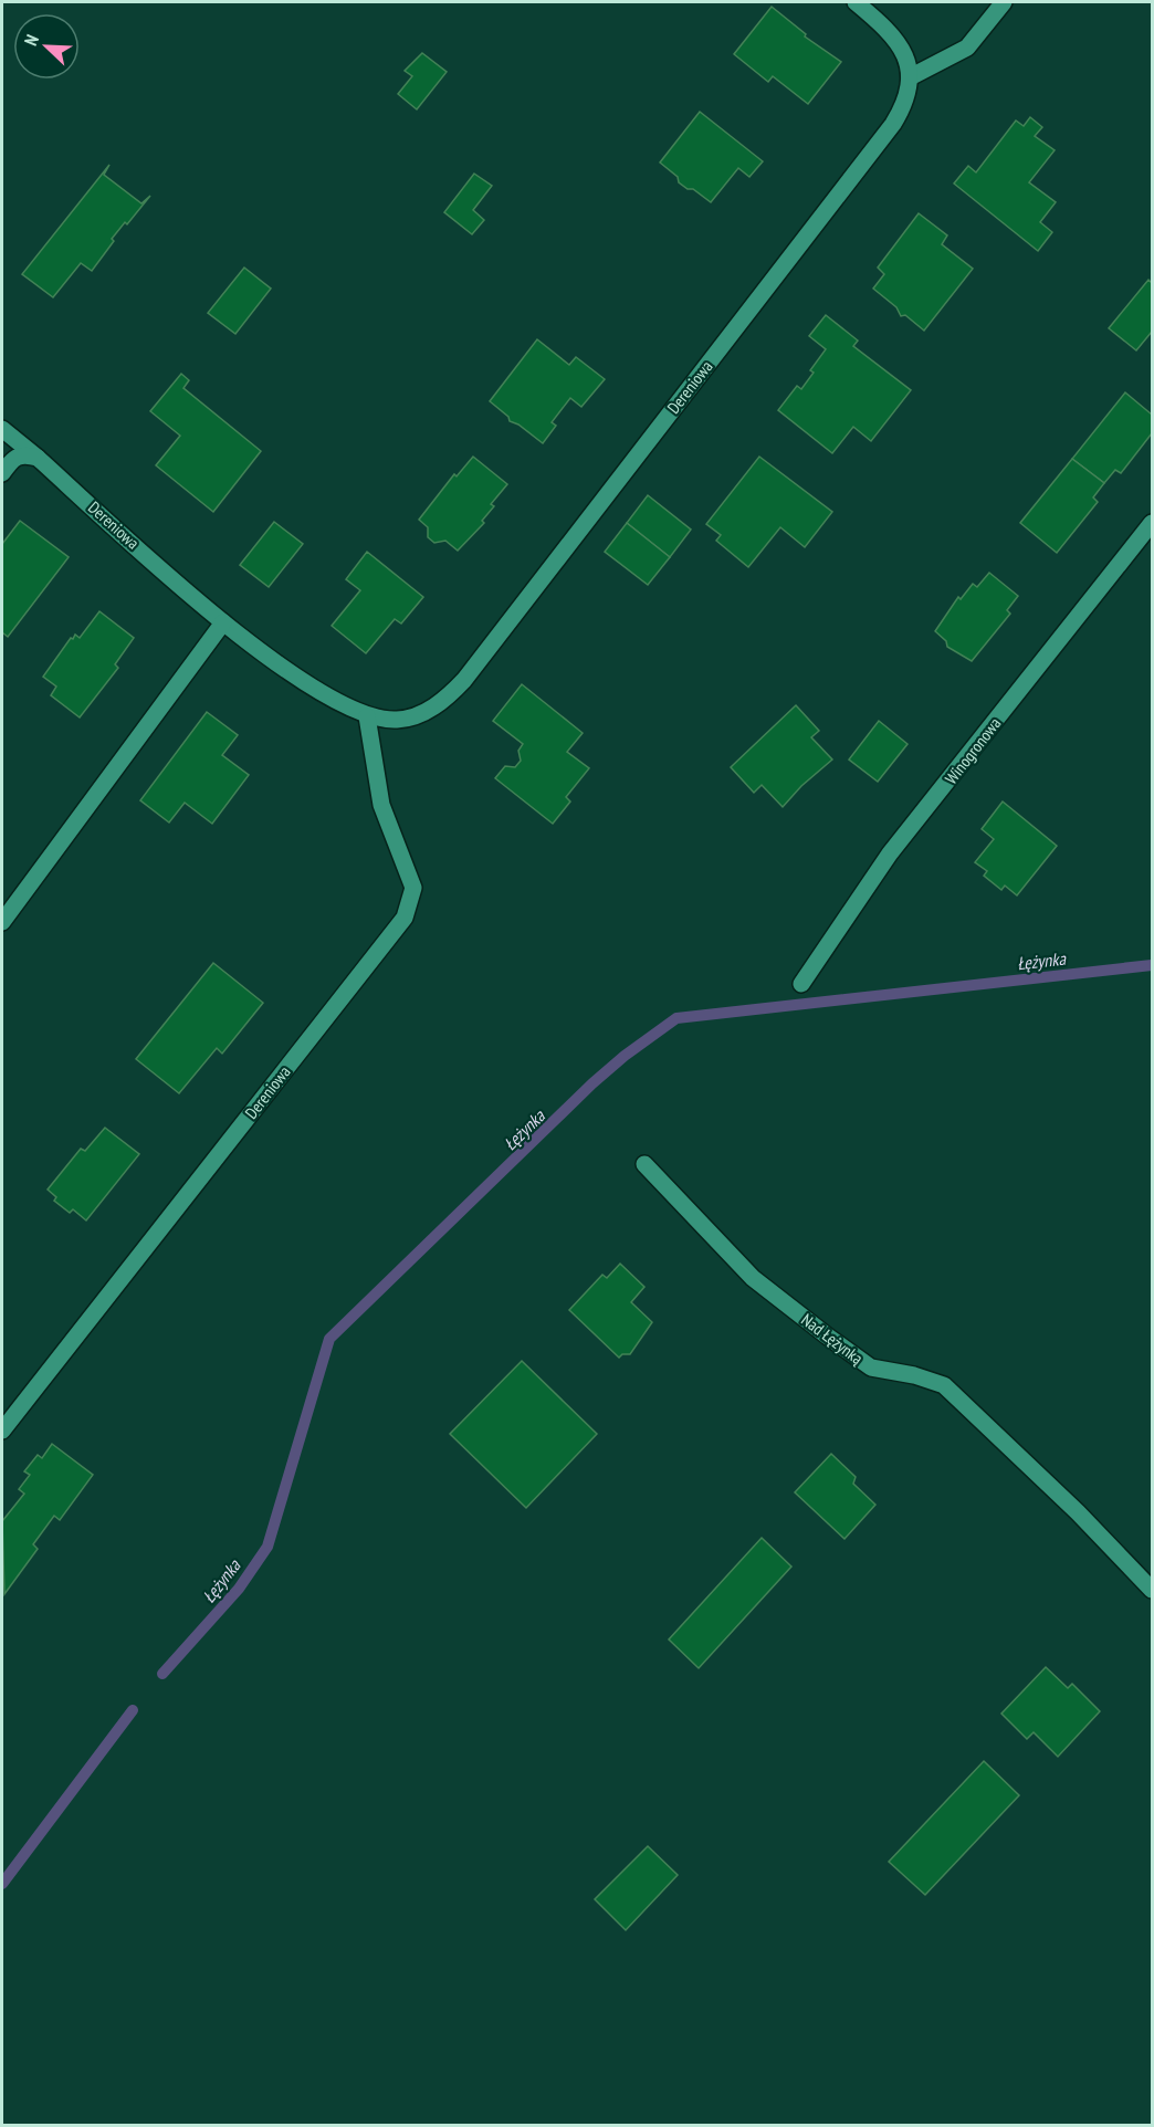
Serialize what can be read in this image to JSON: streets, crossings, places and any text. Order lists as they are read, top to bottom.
{
  "streets": {
    "street": ["Dereniowa", "Winogronowa", "Nad Łężynką"]
  },
  "water": ["Łężynka"],
  "north": "top left"
}
